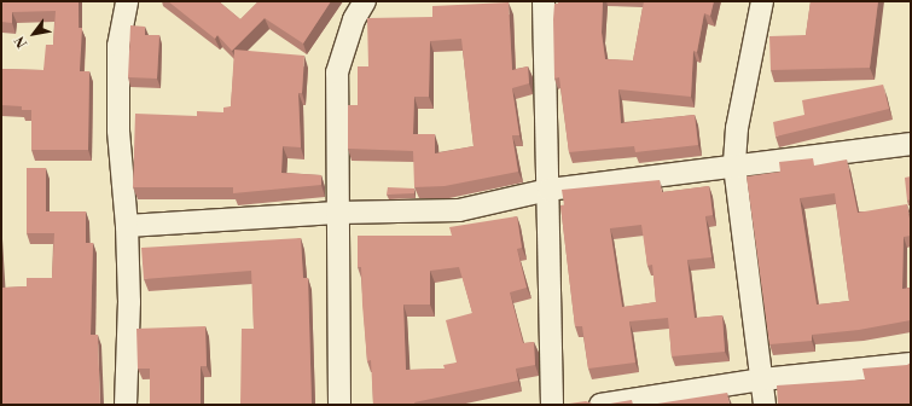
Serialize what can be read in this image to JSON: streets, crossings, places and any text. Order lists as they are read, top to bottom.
{
  "north": "bottom left"
}
